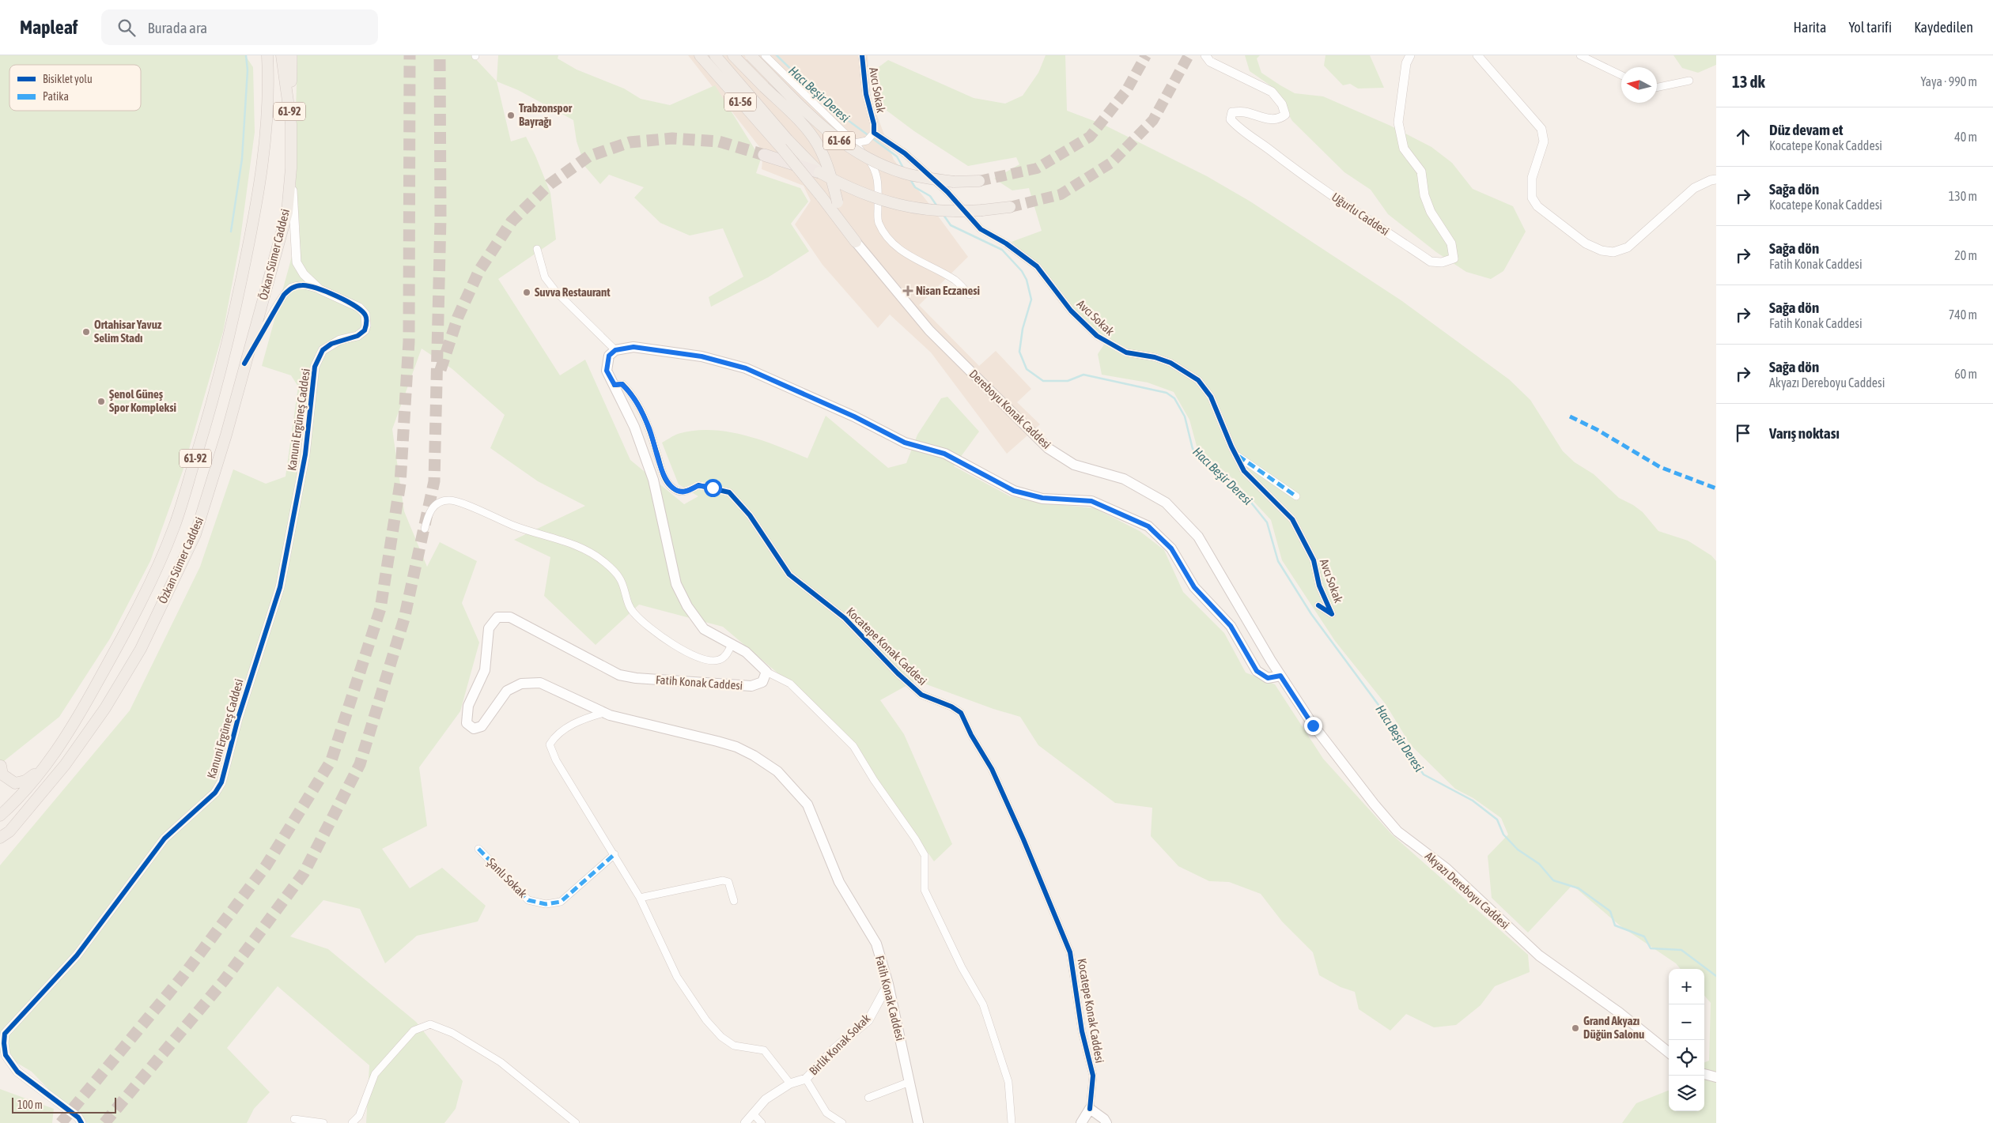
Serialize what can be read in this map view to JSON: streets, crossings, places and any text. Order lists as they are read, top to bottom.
{
  "streets": {
    "main road": [
      "61-56",
      "61-92",
      "61-66",
      "Özkan Sümer Caddesi",
      "Dereboyu Konak Caddesi",
      "Kocatepe Konak Caddesi",
      "Fatih Konak Caddesi",
      "Akyazı Dereboyu Caddesi"
    ],
    "street": [
      "Avcı Sokak",
      "Uğurlu Caddesi",
      "Kanuni Ergüneş Caddesi",
      "Şanlı Sokak",
      "Birlik Konak Sokak"
    ]
  },
  "crossings": [
    ["61-56", "Dereboyu Konak Caddesi"],
    ["Özkan Sümer Caddesi", "Kanuni Ergüneş Caddesi"],
    ["Dereboyu Konak Caddesi", "Akyazı Dereboyu Caddesi"],
    ["Fatih Konak Caddesi", "Birlik Konak Sokak"]
  ],
  "water": ["Hacı Beşir Deresi"],
  "places": {
    "other": [
      "Trabzonspor Bayrağı",
      "Suvva Restaurant",
      "Ortahisar Yavuz Selim Stadı",
      "Şenol Güneş Spor Kompleksi",
      "Grand Akyazı Düğün Salonu"
    ],
    "health": ["Nisan Eczanesi"]
  },
  "legend": ["Bisiklet yolu", "Patika"],
  "scale_bar": "100 m",
  "north": "left",
  "page": {
    "header": "Mapleaf",
    "search": "Burada ara",
    "nav": ["Harita", "Yol tarifi", "Kaydedilen"],
    "heading": ["13 dk", "Yaya · 990 m"],
    "list": [
      ["Düz devam et", "Kocatepe Konak Caddesi", "40 m"],
      ["Sağa dön", "Kocatepe Konak Caddesi", "130 m"],
      ["Sağa dön", "Fatih Konak Caddesi", "20 m"],
      ["Sağa dön", "Fatih Konak Caddesi", "740 m"],
      ["Sağa dön", "Akyazı Dereboyu Caddesi", "60 m"],
      "Varış noktası"
    ],
    "map_buttons": ["+", "−"],
    "scale": "100 m"
  }
}
